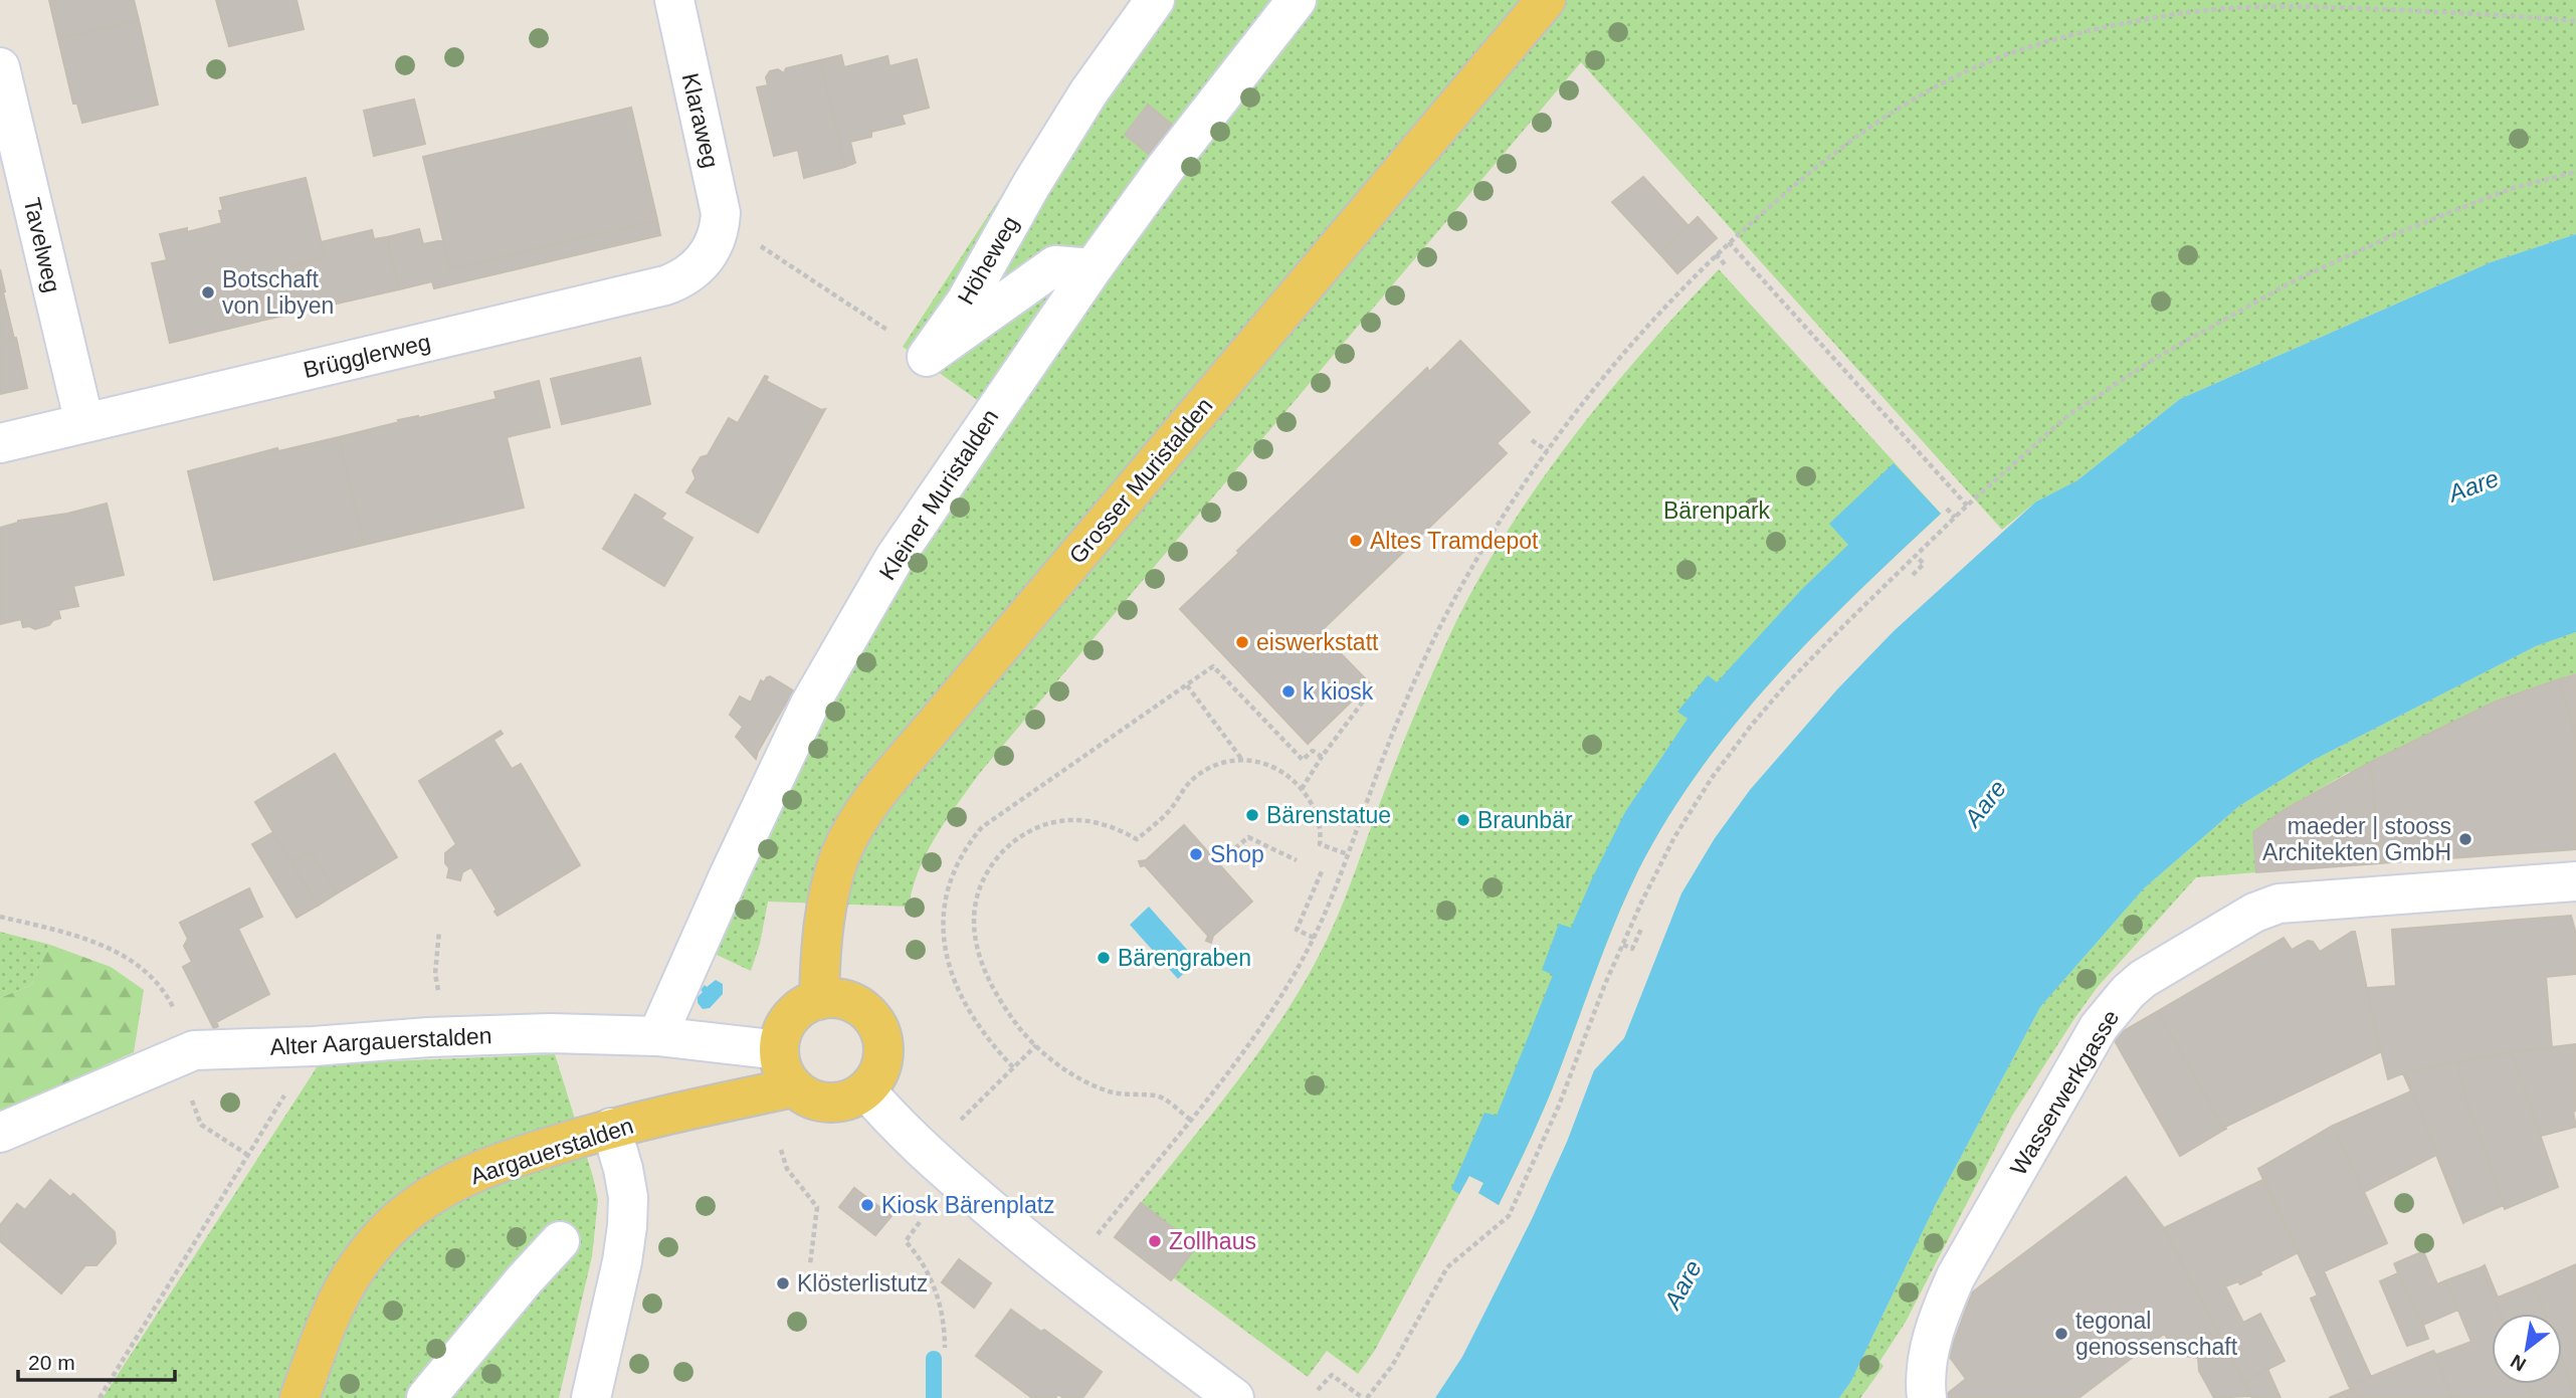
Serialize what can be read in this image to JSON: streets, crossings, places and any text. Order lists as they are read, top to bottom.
{
  "streets": {
    "main road": ["Grosser Muristalden", "Aargauerstalden"],
    "street": [
      "Klaraweg",
      "Tavelweg",
      "Höheweg",
      "Brügglerweg",
      "Kleiner Muristalden",
      "Alter Aargauerstalden",
      "Wasserwerkgasse"
    ]
  },
  "crossings": [
    ["Klaraweg", "Brügglerweg"],
    ["Tavelweg", "Brügglerweg"],
    ["Höheweg", "Kleiner Muristalden"],
    ["Grosser Muristalden", "Alter Aargauerstalden"],
    ["Grosser Muristalden", "Aargauerstalden"],
    ["Kleiner Muristalden", "Alter Aargauerstalden"],
    ["Alter Aargauerstalden", "Aargauerstalden"]
  ],
  "water": ["Aare"],
  "parks": ["Bärenpark"],
  "places": [
    "Botschaft von Libyen",
    "Altes Tramdepot",
    "eiswerkstatt",
    "k kiosk",
    "Bärenstatue",
    "Braunbär",
    "maeder | stooss Architekten GmbH",
    "Shop",
    "Bärengraben",
    "Kiosk Bärenplatz",
    "Zollhaus",
    "Klösterlistutz",
    "tegonal genossenschaft"
  ],
  "scale_bar": "20 m",
  "north": "bottom left"
}
